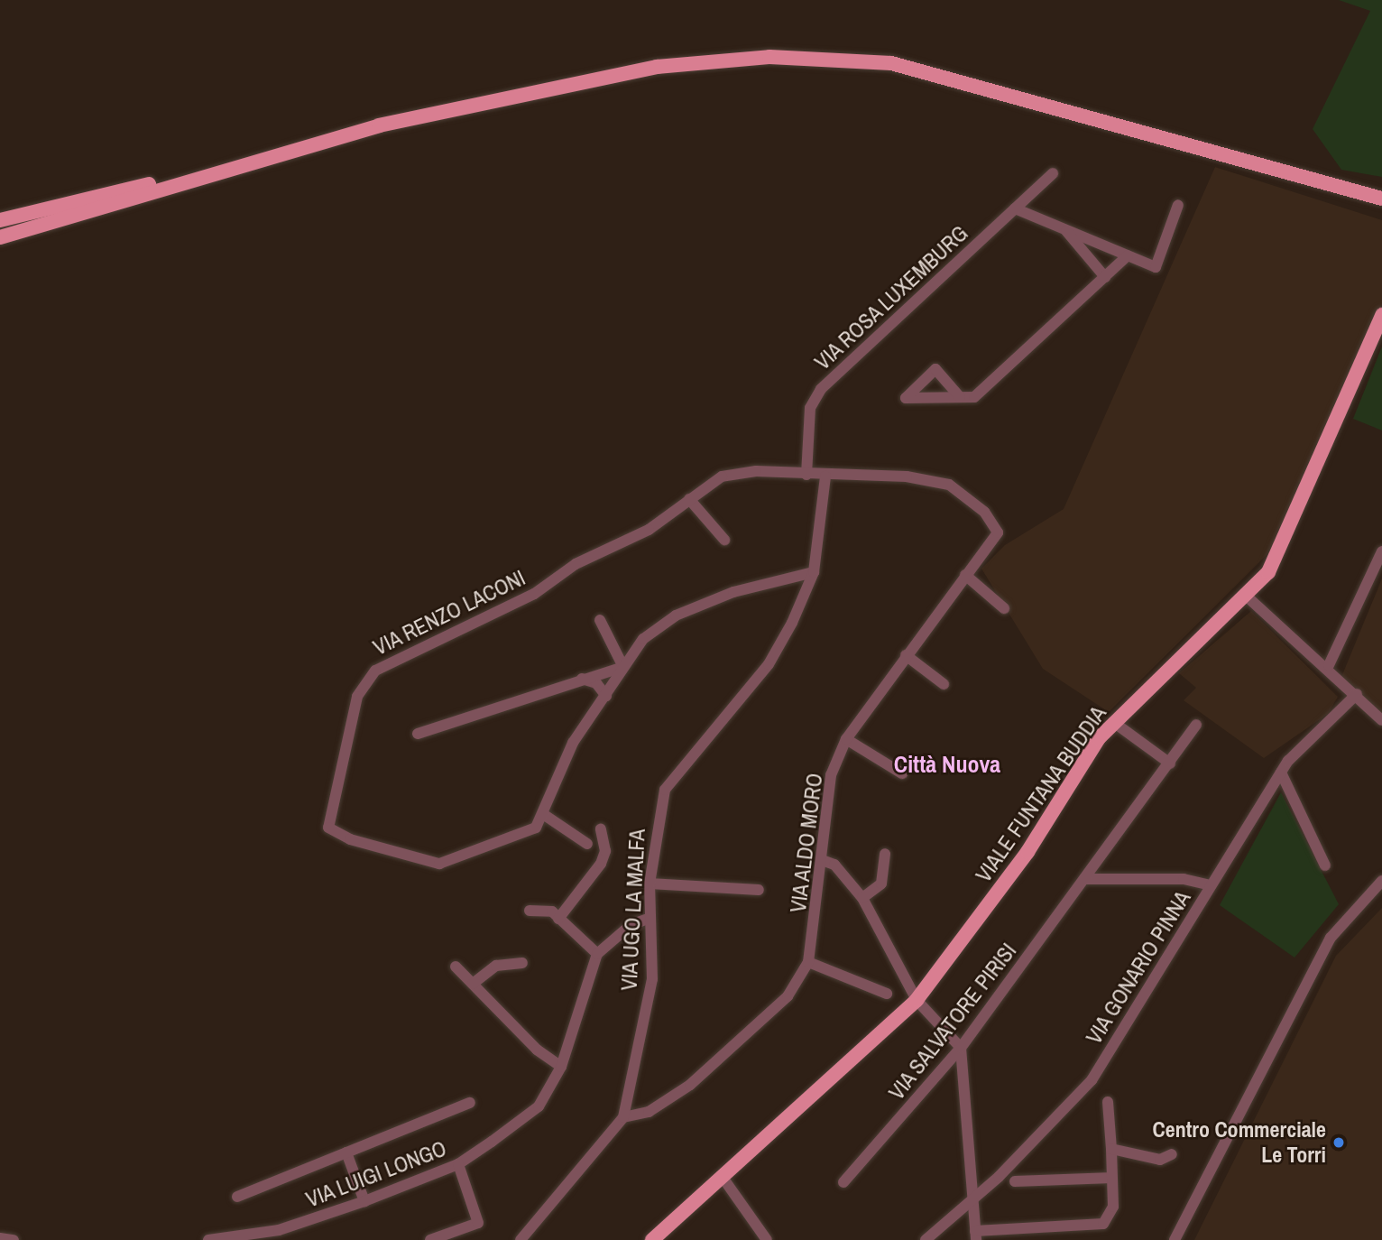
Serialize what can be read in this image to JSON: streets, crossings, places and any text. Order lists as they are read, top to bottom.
{
  "streets": {
    "main road": ["VIALE FUNTANA BUDDIA"],
    "street": [
      "VIA ROSA LUXEMBURG",
      "VIA RENZO LACONI",
      "VIA ALDO MORO",
      "VIA UGO LA MALFA",
      "VIA GONARIO PINNA",
      "VIA SALVATORE PIRISI",
      "VIA LUIGI LONGO"
    ]
  },
  "crossings": [
    ["VIA RENZO LACONI", "VIA UGO LA MALFA"],
    ["VIA ALDO MORO", "VIA UGO LA MALFA"]
  ],
  "districts": ["Città Nuova"],
  "places": ["Centro Commerciale Le Torri"]
}
